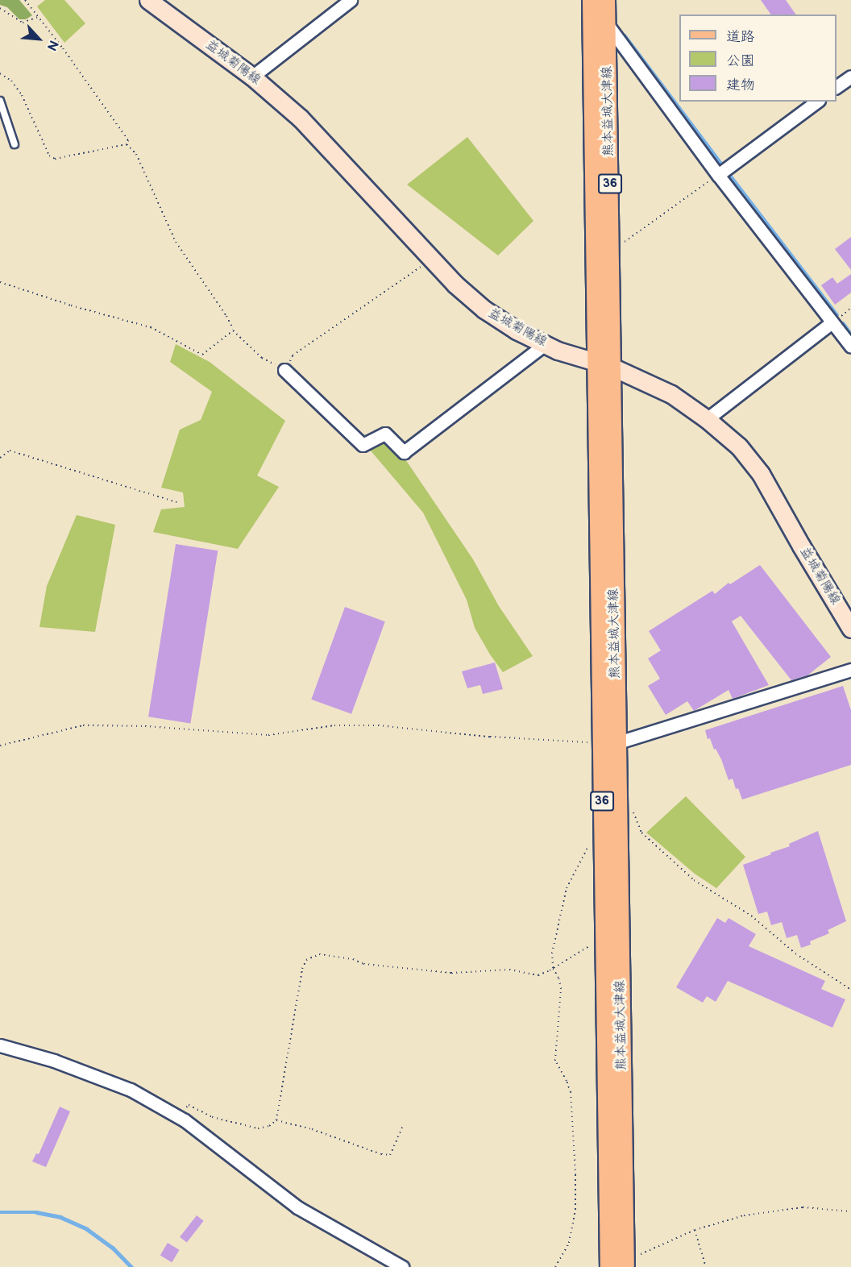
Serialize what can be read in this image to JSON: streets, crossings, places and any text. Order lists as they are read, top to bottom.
{
  "streets": {
    "main road": ["益城菊陽線", "熊本益城大津線", "36"]
  },
  "crossings": [
    ["益城菊陽線", "熊本益城大津線"]
  ],
  "legend": ["道路", "公園", "建物"],
  "north": "bottom right"
}
